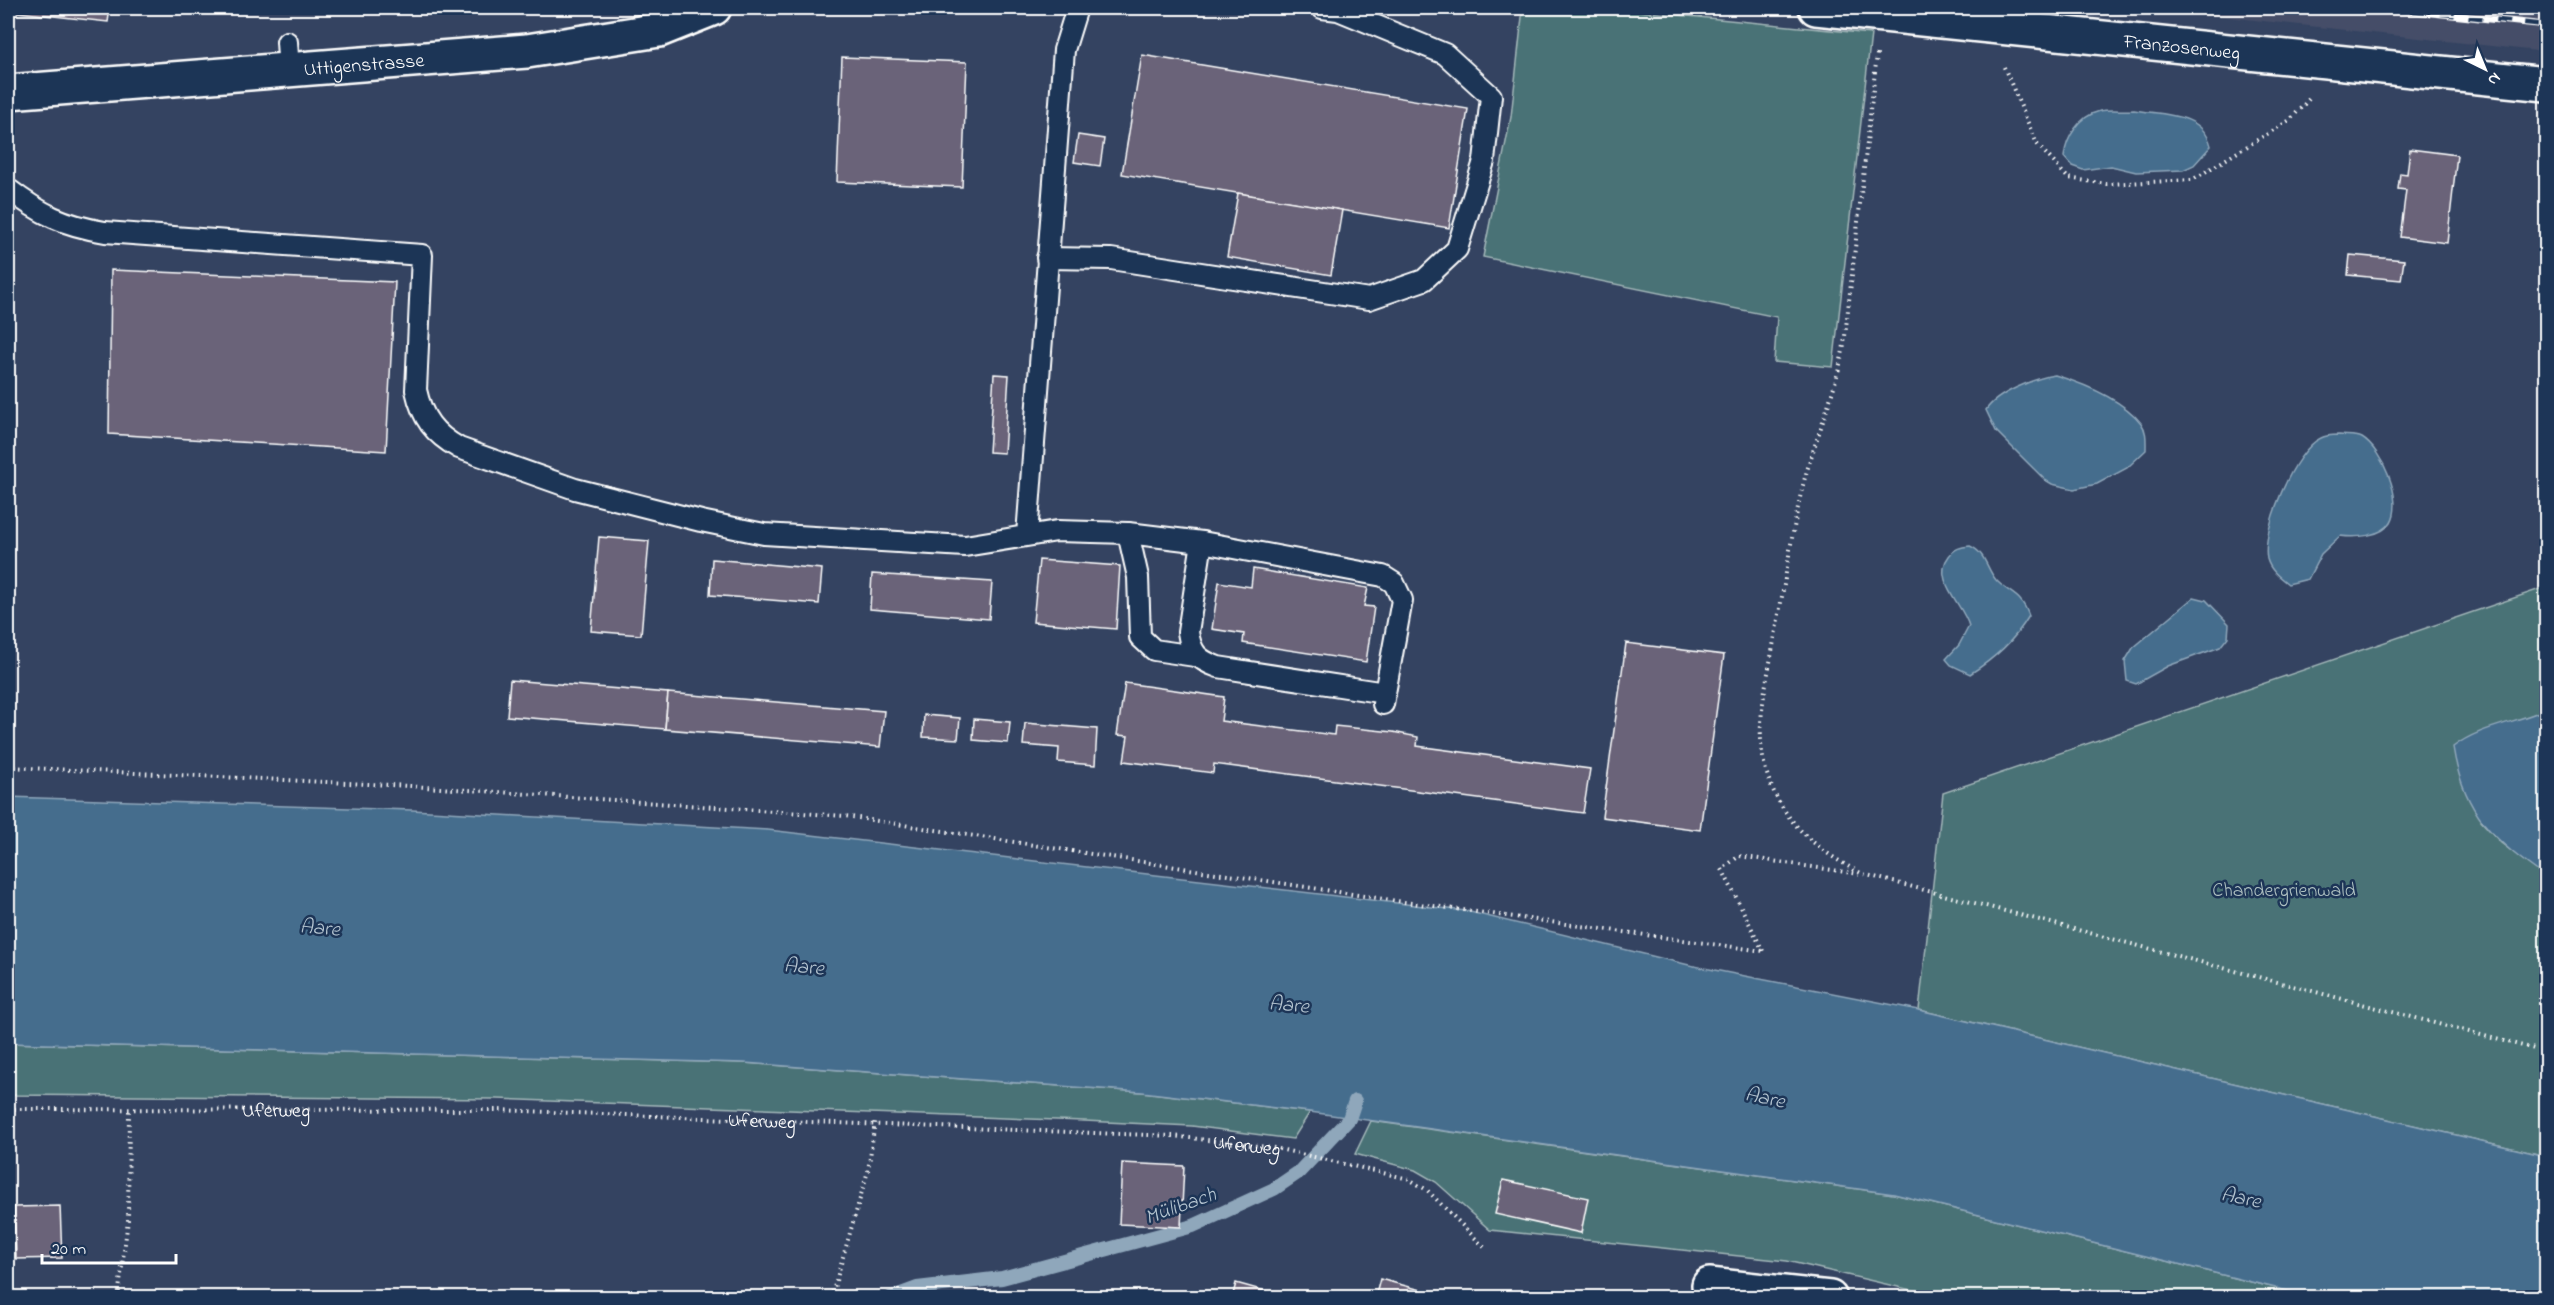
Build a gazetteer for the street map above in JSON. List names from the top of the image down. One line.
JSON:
{"streets":{"street":["Franzosenweg","Uttigenstrasse"],"path":["Uferweg"]},"water":["Aare","Mülibach"],"parks":["Chandergrienwald"],"scale_bar":"20 m","north":"bottom right"}
